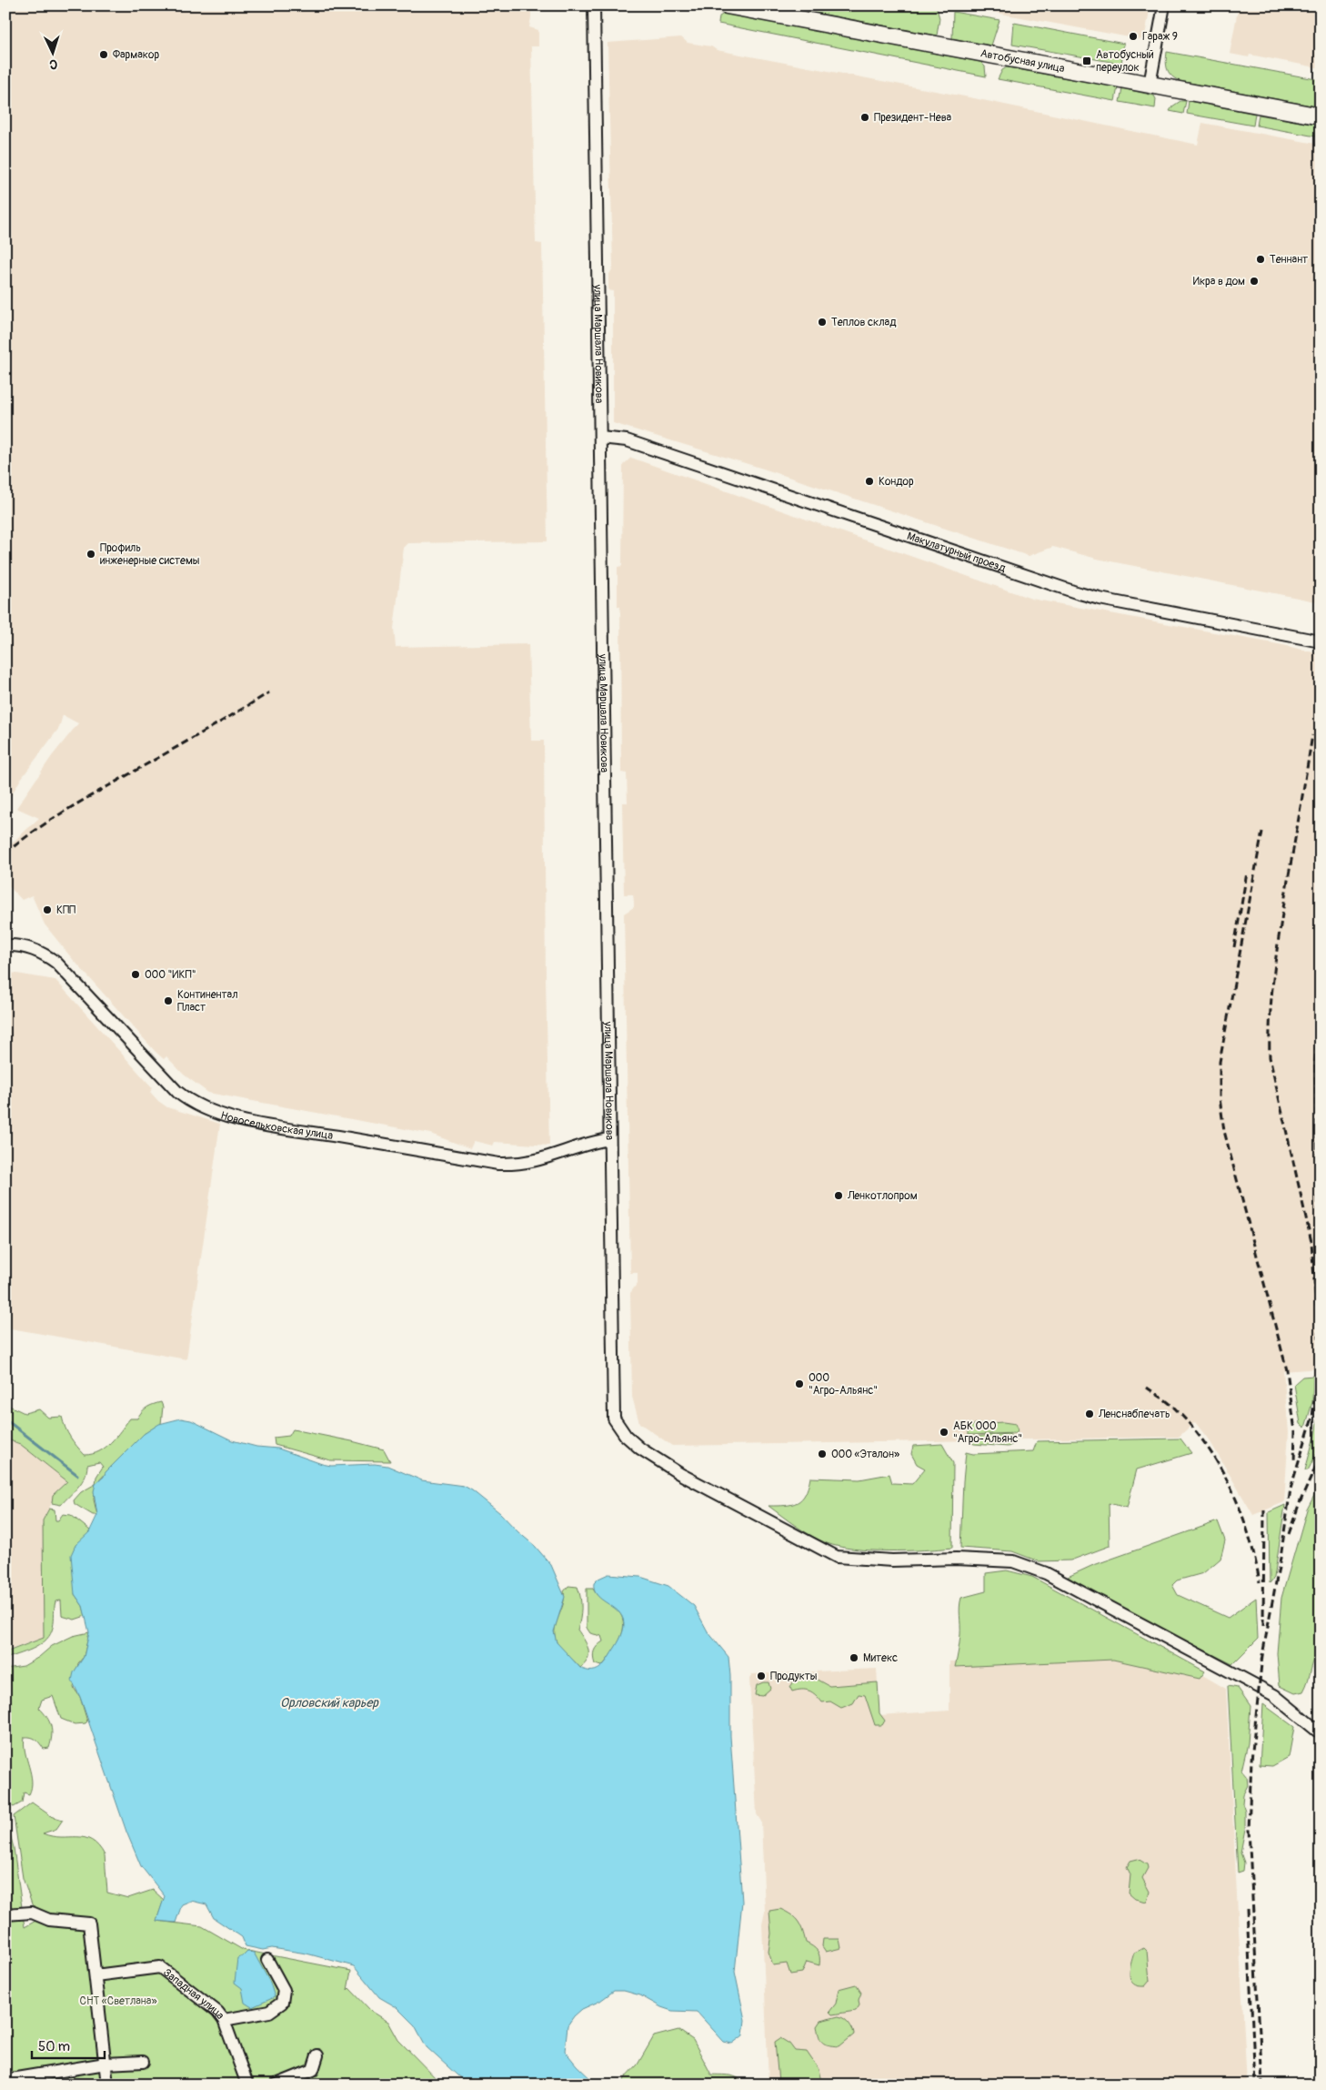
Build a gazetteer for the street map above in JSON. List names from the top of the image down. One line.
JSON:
{"streets":{"street":["Автобусная улица","улица Маршала Новикова","Макулатурный проезд","Новосельковская улица","Западная улица"]},"crossings":[["улица Маршала Новикова","Макулатурный проезд"],["улица Маршала Новикова","Новосельковская улица"]],"water":["Орловский карьер"],"parks":["СНТ «Светлана»"],"places":{"other":["Гараж 9","Фармакор","Президент-Нева","Теннант","Икра в дом","Теплов склад","Кондор","Профиль инженерные системы","КПП","ООО \"ИКП\"","Континентал Пласт","Ленкотлопром","ООО \"Агро-Альянс\"","Ленснабпечать","АБК ООО \"Агро-Альянс\"","ООО «Эталон»","Митекс","Продукты"],"transit":["Автобусный переулок"]},"scale_bar":"50 m","north":"bottom"}
